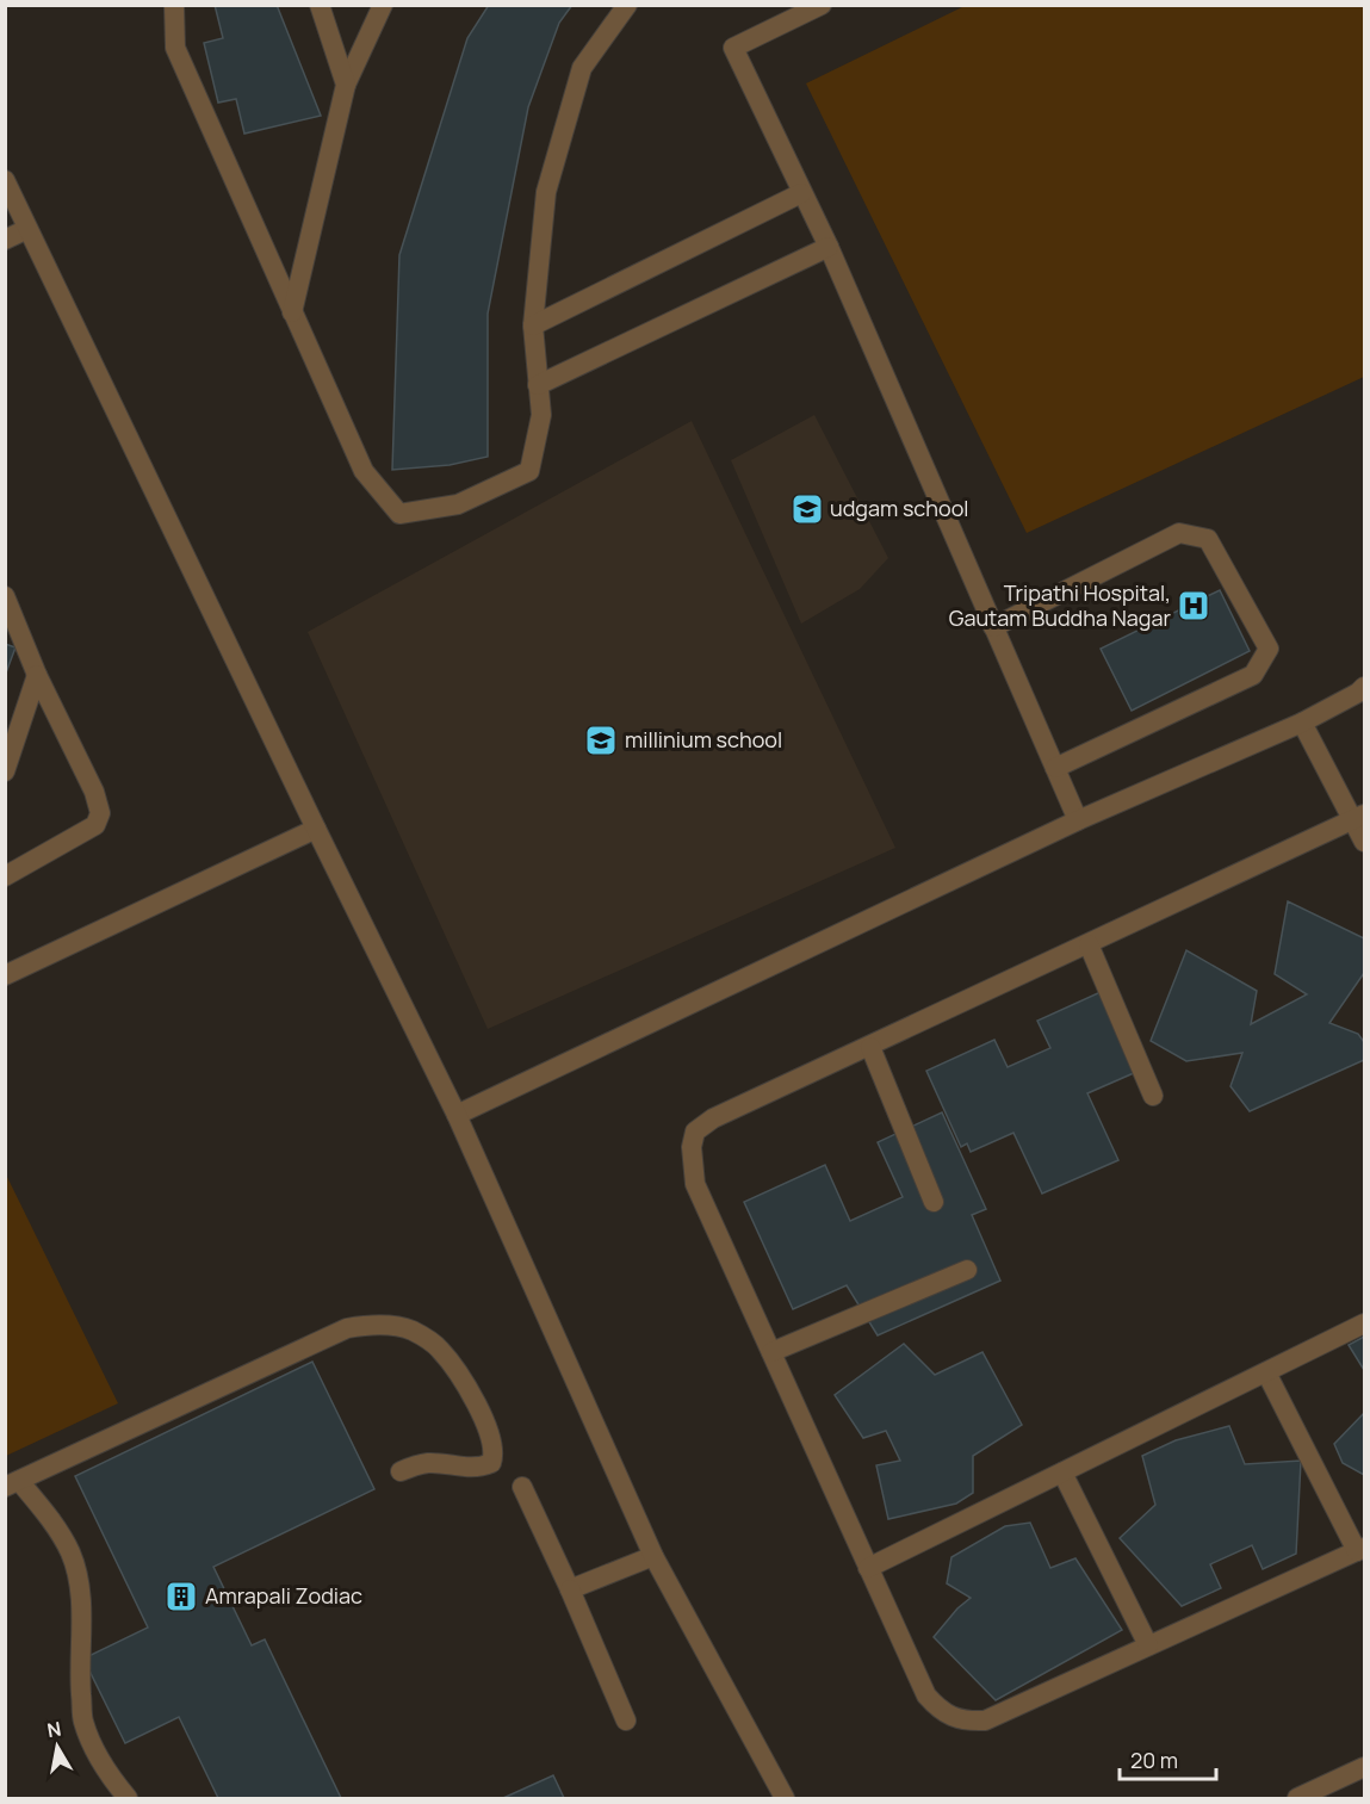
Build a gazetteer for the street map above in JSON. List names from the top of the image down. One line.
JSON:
{"places":{"school or university":["udgam school","millinium school"],"hospital":["Tripathi Hospital, Gautam Buddha Nagar"],"building":["Amrapali Zodiac"]},"scale_bar":"20 m","north":"top"}
